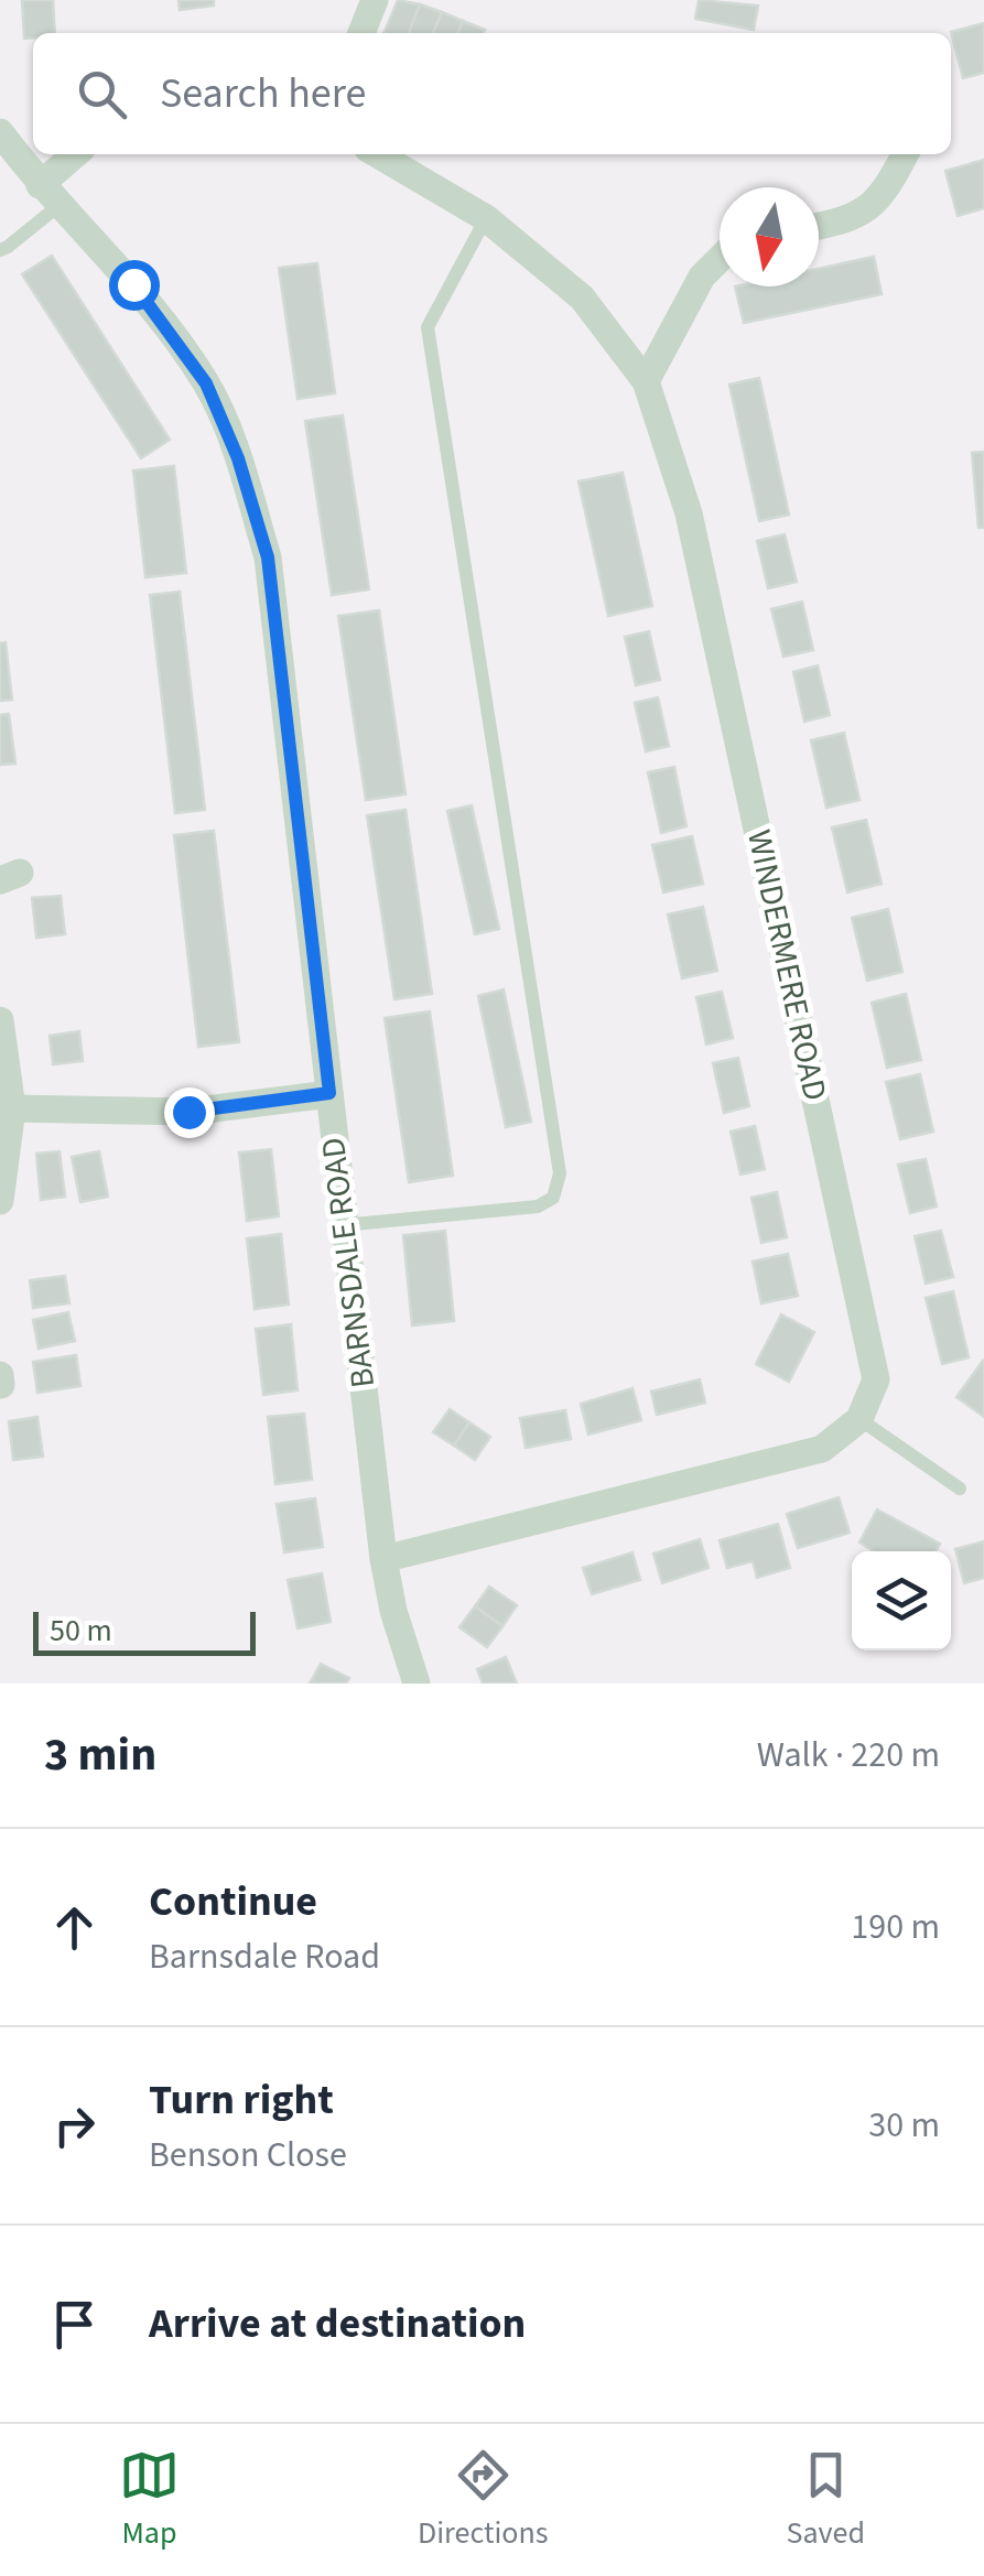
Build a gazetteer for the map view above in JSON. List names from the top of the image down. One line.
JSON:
{"streets":{"street":["WINDERMERE ROAD","BARNSDALE ROAD"]},"scale_bar":"50 m","north":"bottom","page":{"search":"Search here","scale":"50 m","heading":["3 min","Walk · 220 m"],"list":[["Continue","Barnsdale Road","190 m"],["Turn right","Benson Close","30 m"],"Arrive at destination"],"nav":["Map","Directions","Saved"]}}
